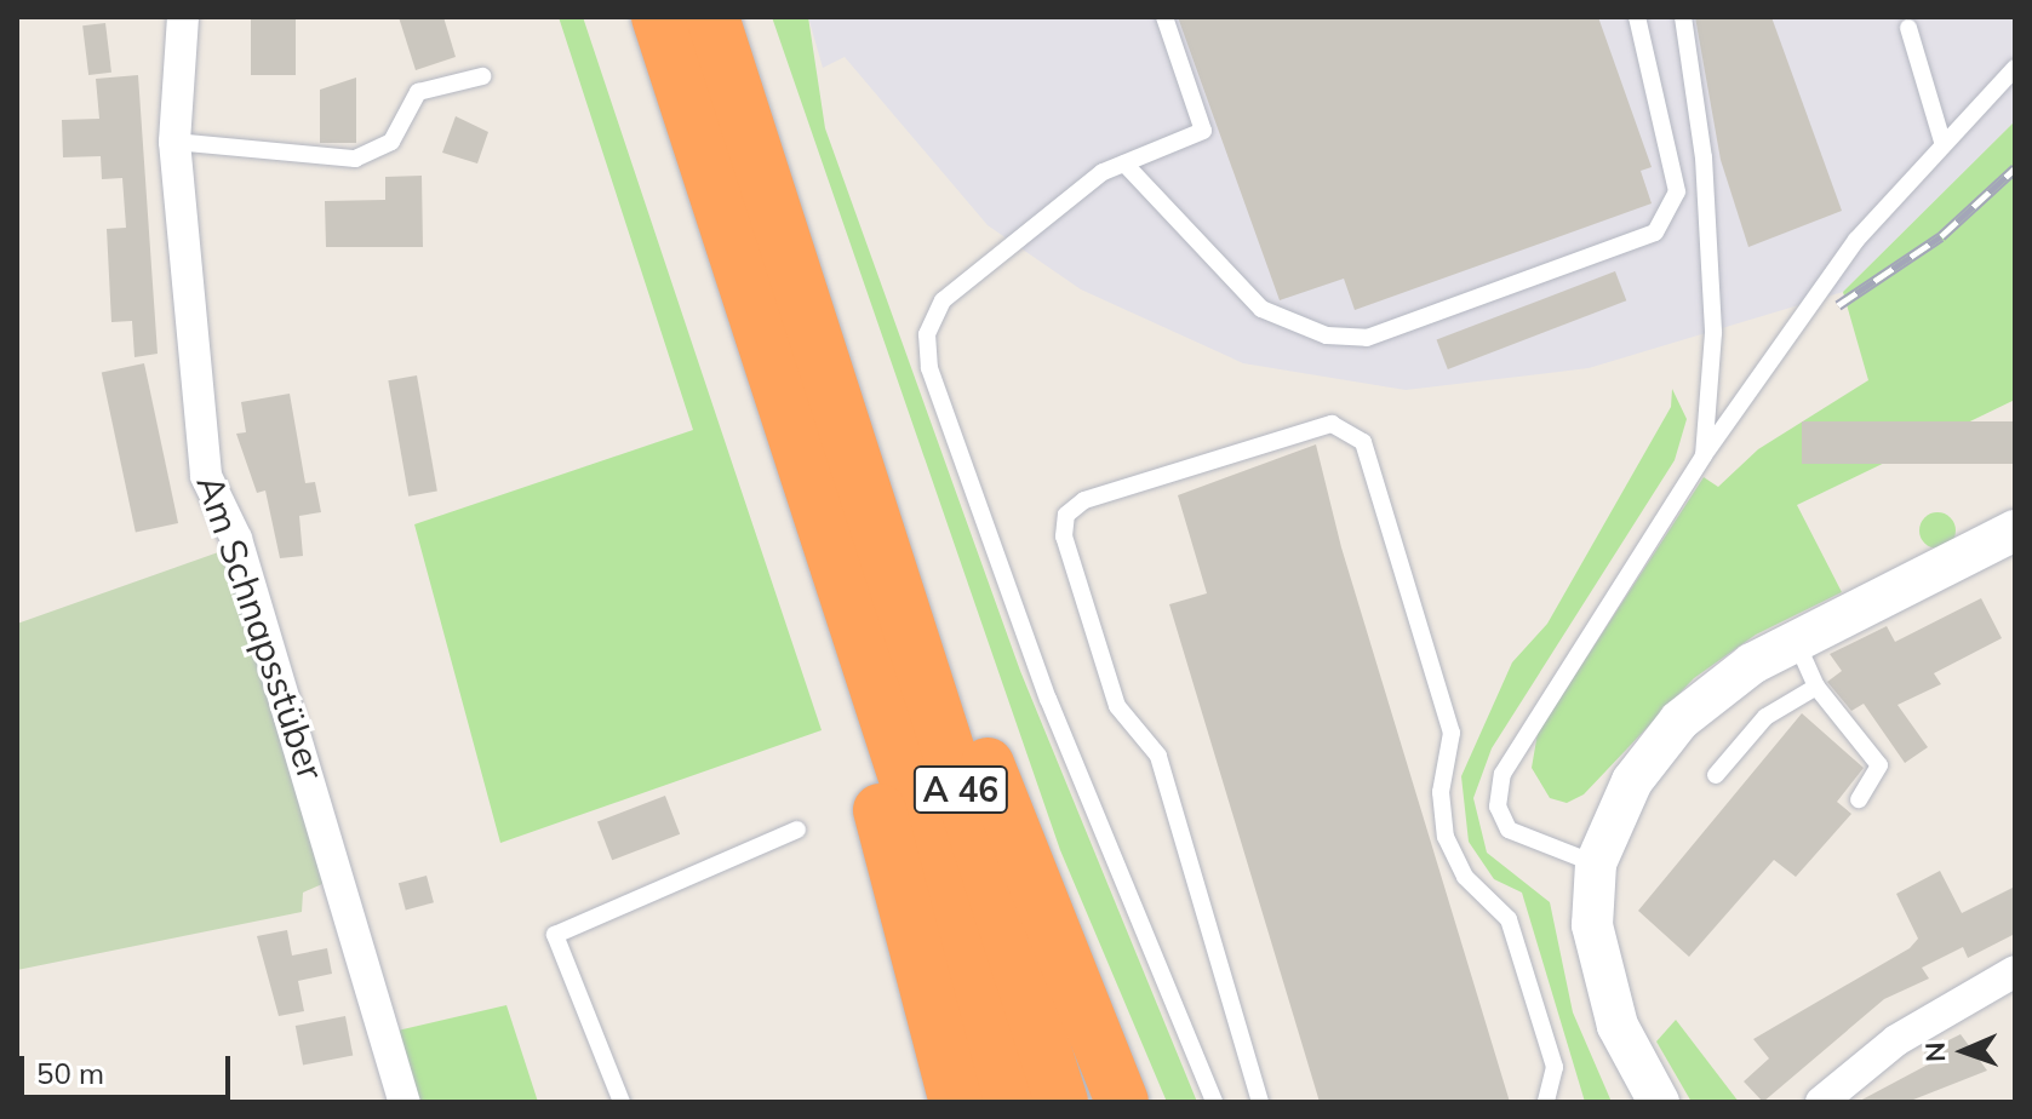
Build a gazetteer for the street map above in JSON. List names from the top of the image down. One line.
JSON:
{"streets":{"highway":["A 46"],"street":["Am Schnapsstüber"]},"scale_bar":"50 m","north":"left"}
